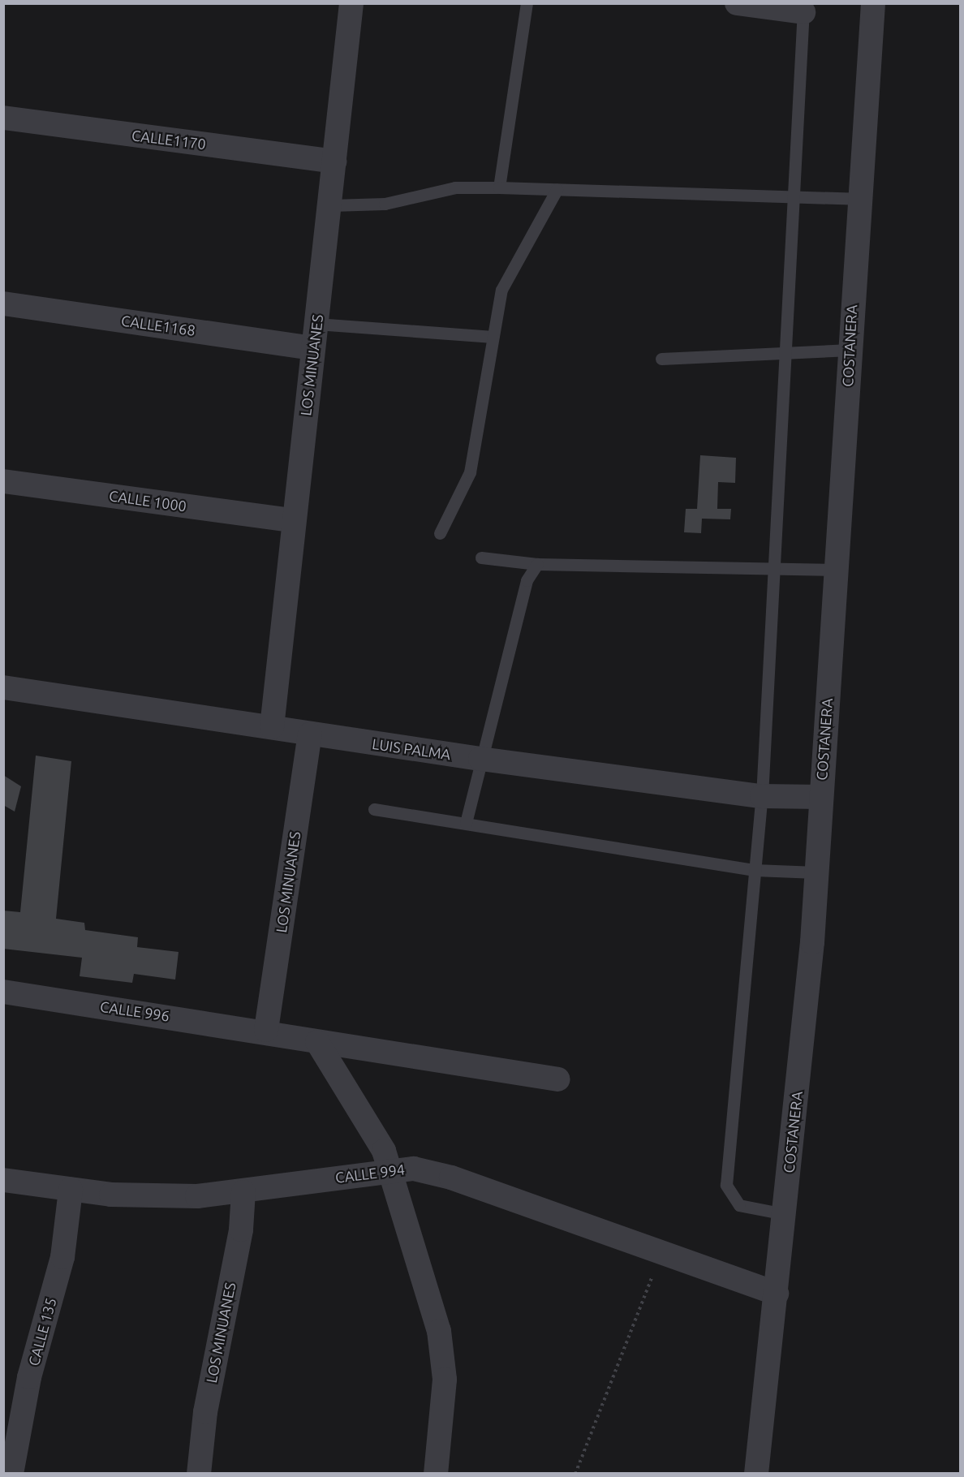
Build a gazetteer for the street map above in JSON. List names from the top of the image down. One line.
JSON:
{"streets":{"street":["CALLE1170","CALLE1168","COSTANERA","LOS MINUANES","CALLE 1000","LUIS PALMA","CALLE 996","CALLE 994","CALLE 135"]},"crossings":[["CALLE1170","LOS MINUANES"],["CALLE1168","LOS MINUANES"],["COSTANERA","LUIS PALMA"],["COSTANERA","CALLE 994"],["LOS MINUANES","CALLE 1000"],["LOS MINUANES","LUIS PALMA"],["LOS MINUANES","CALLE 996"],["LOS MINUANES","CALLE 994"],["CALLE 994","CALLE 135"]]}
